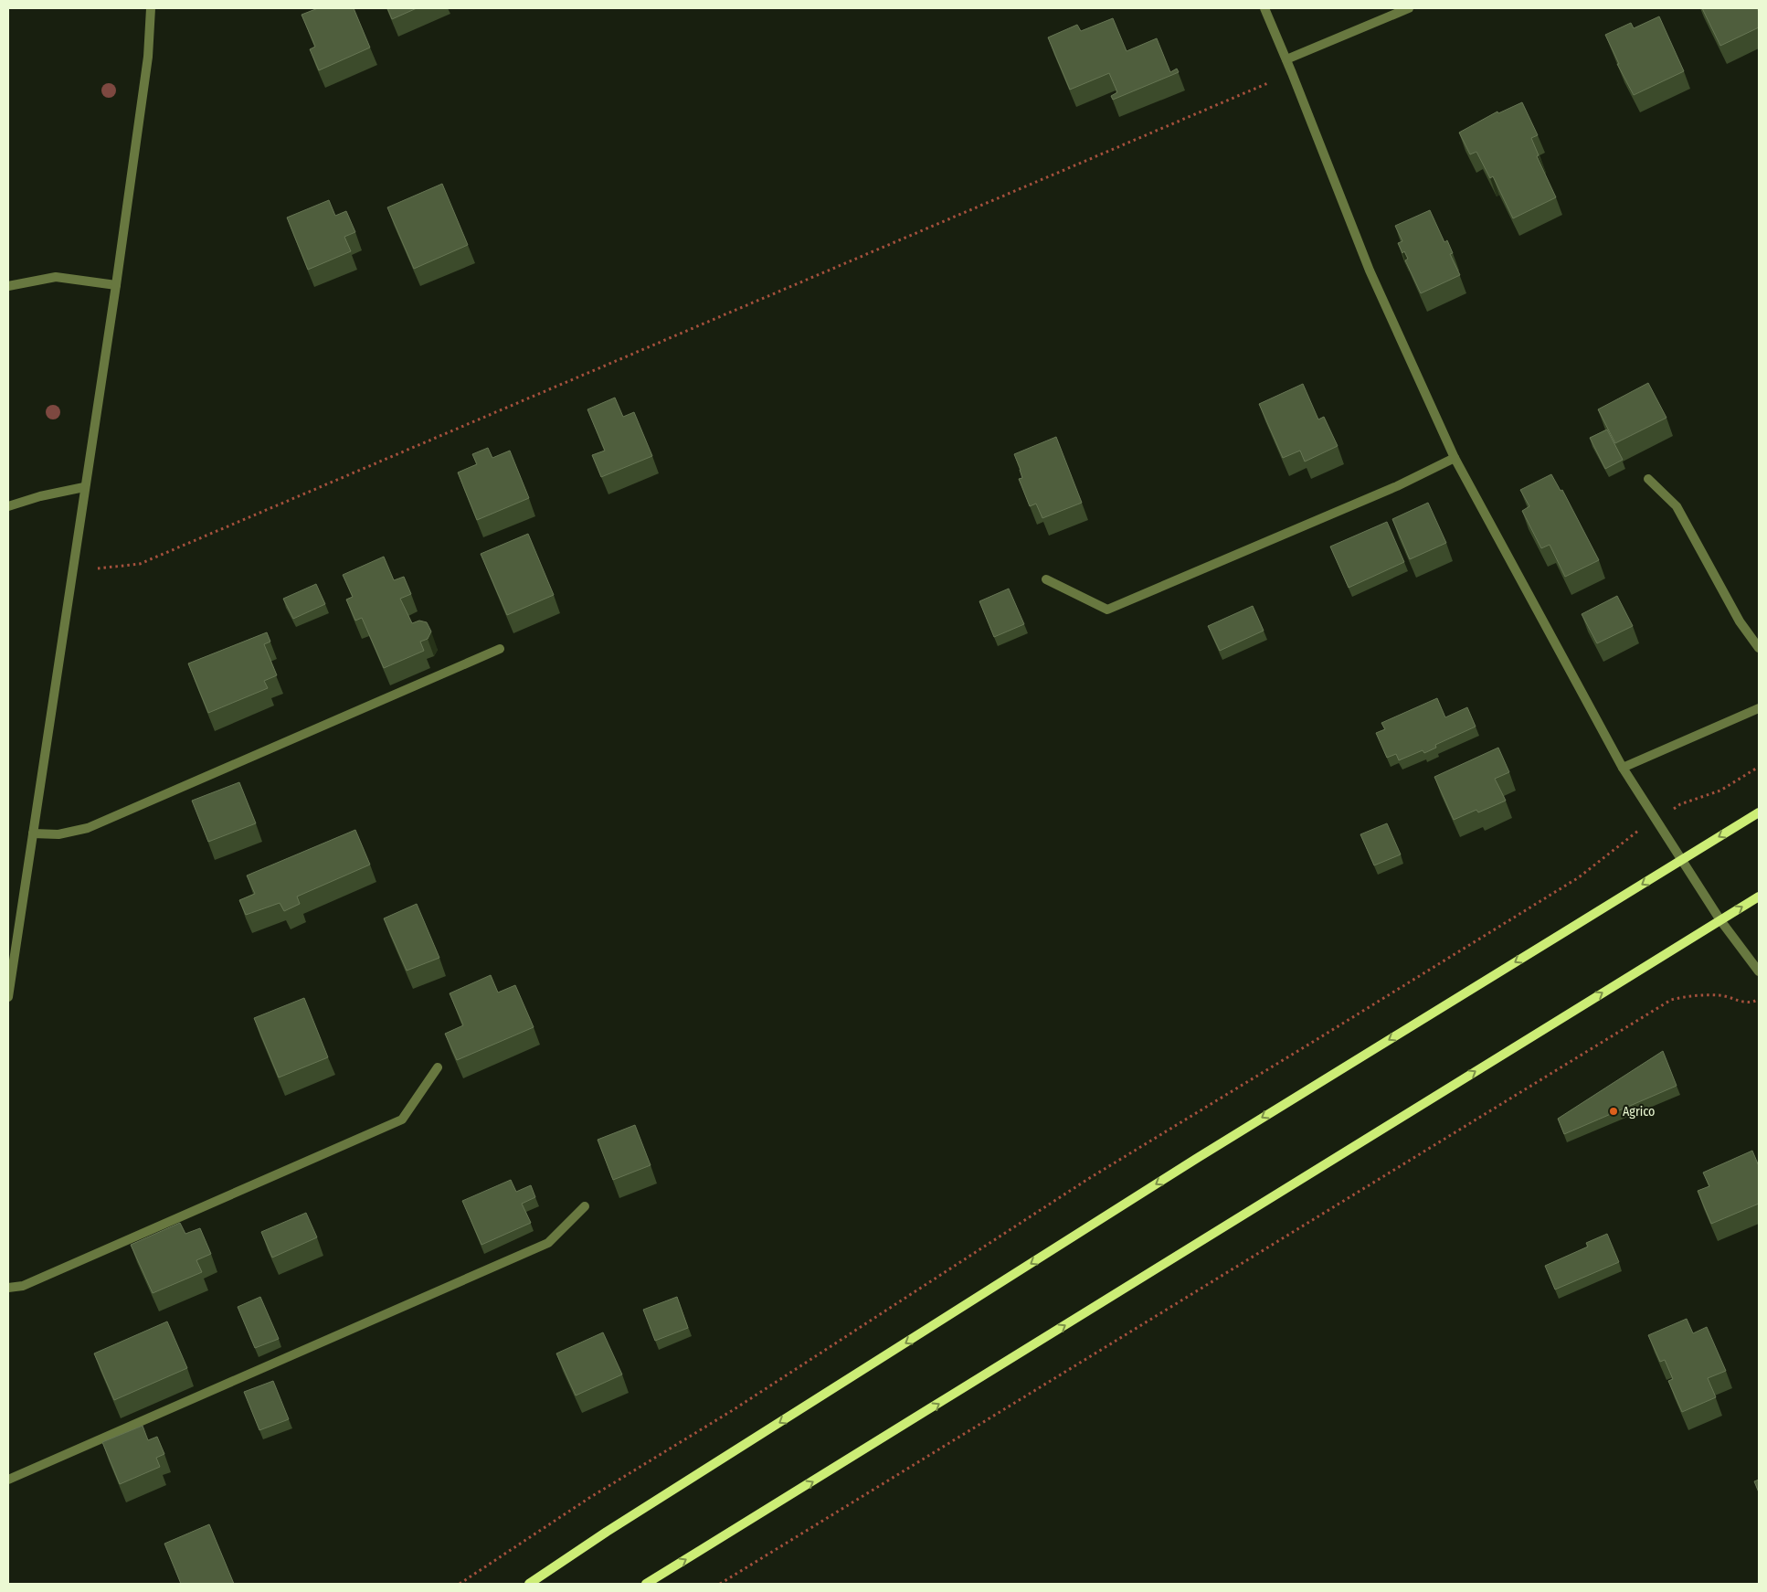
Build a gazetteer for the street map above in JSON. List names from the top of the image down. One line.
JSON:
{"places":["Agrico"]}
